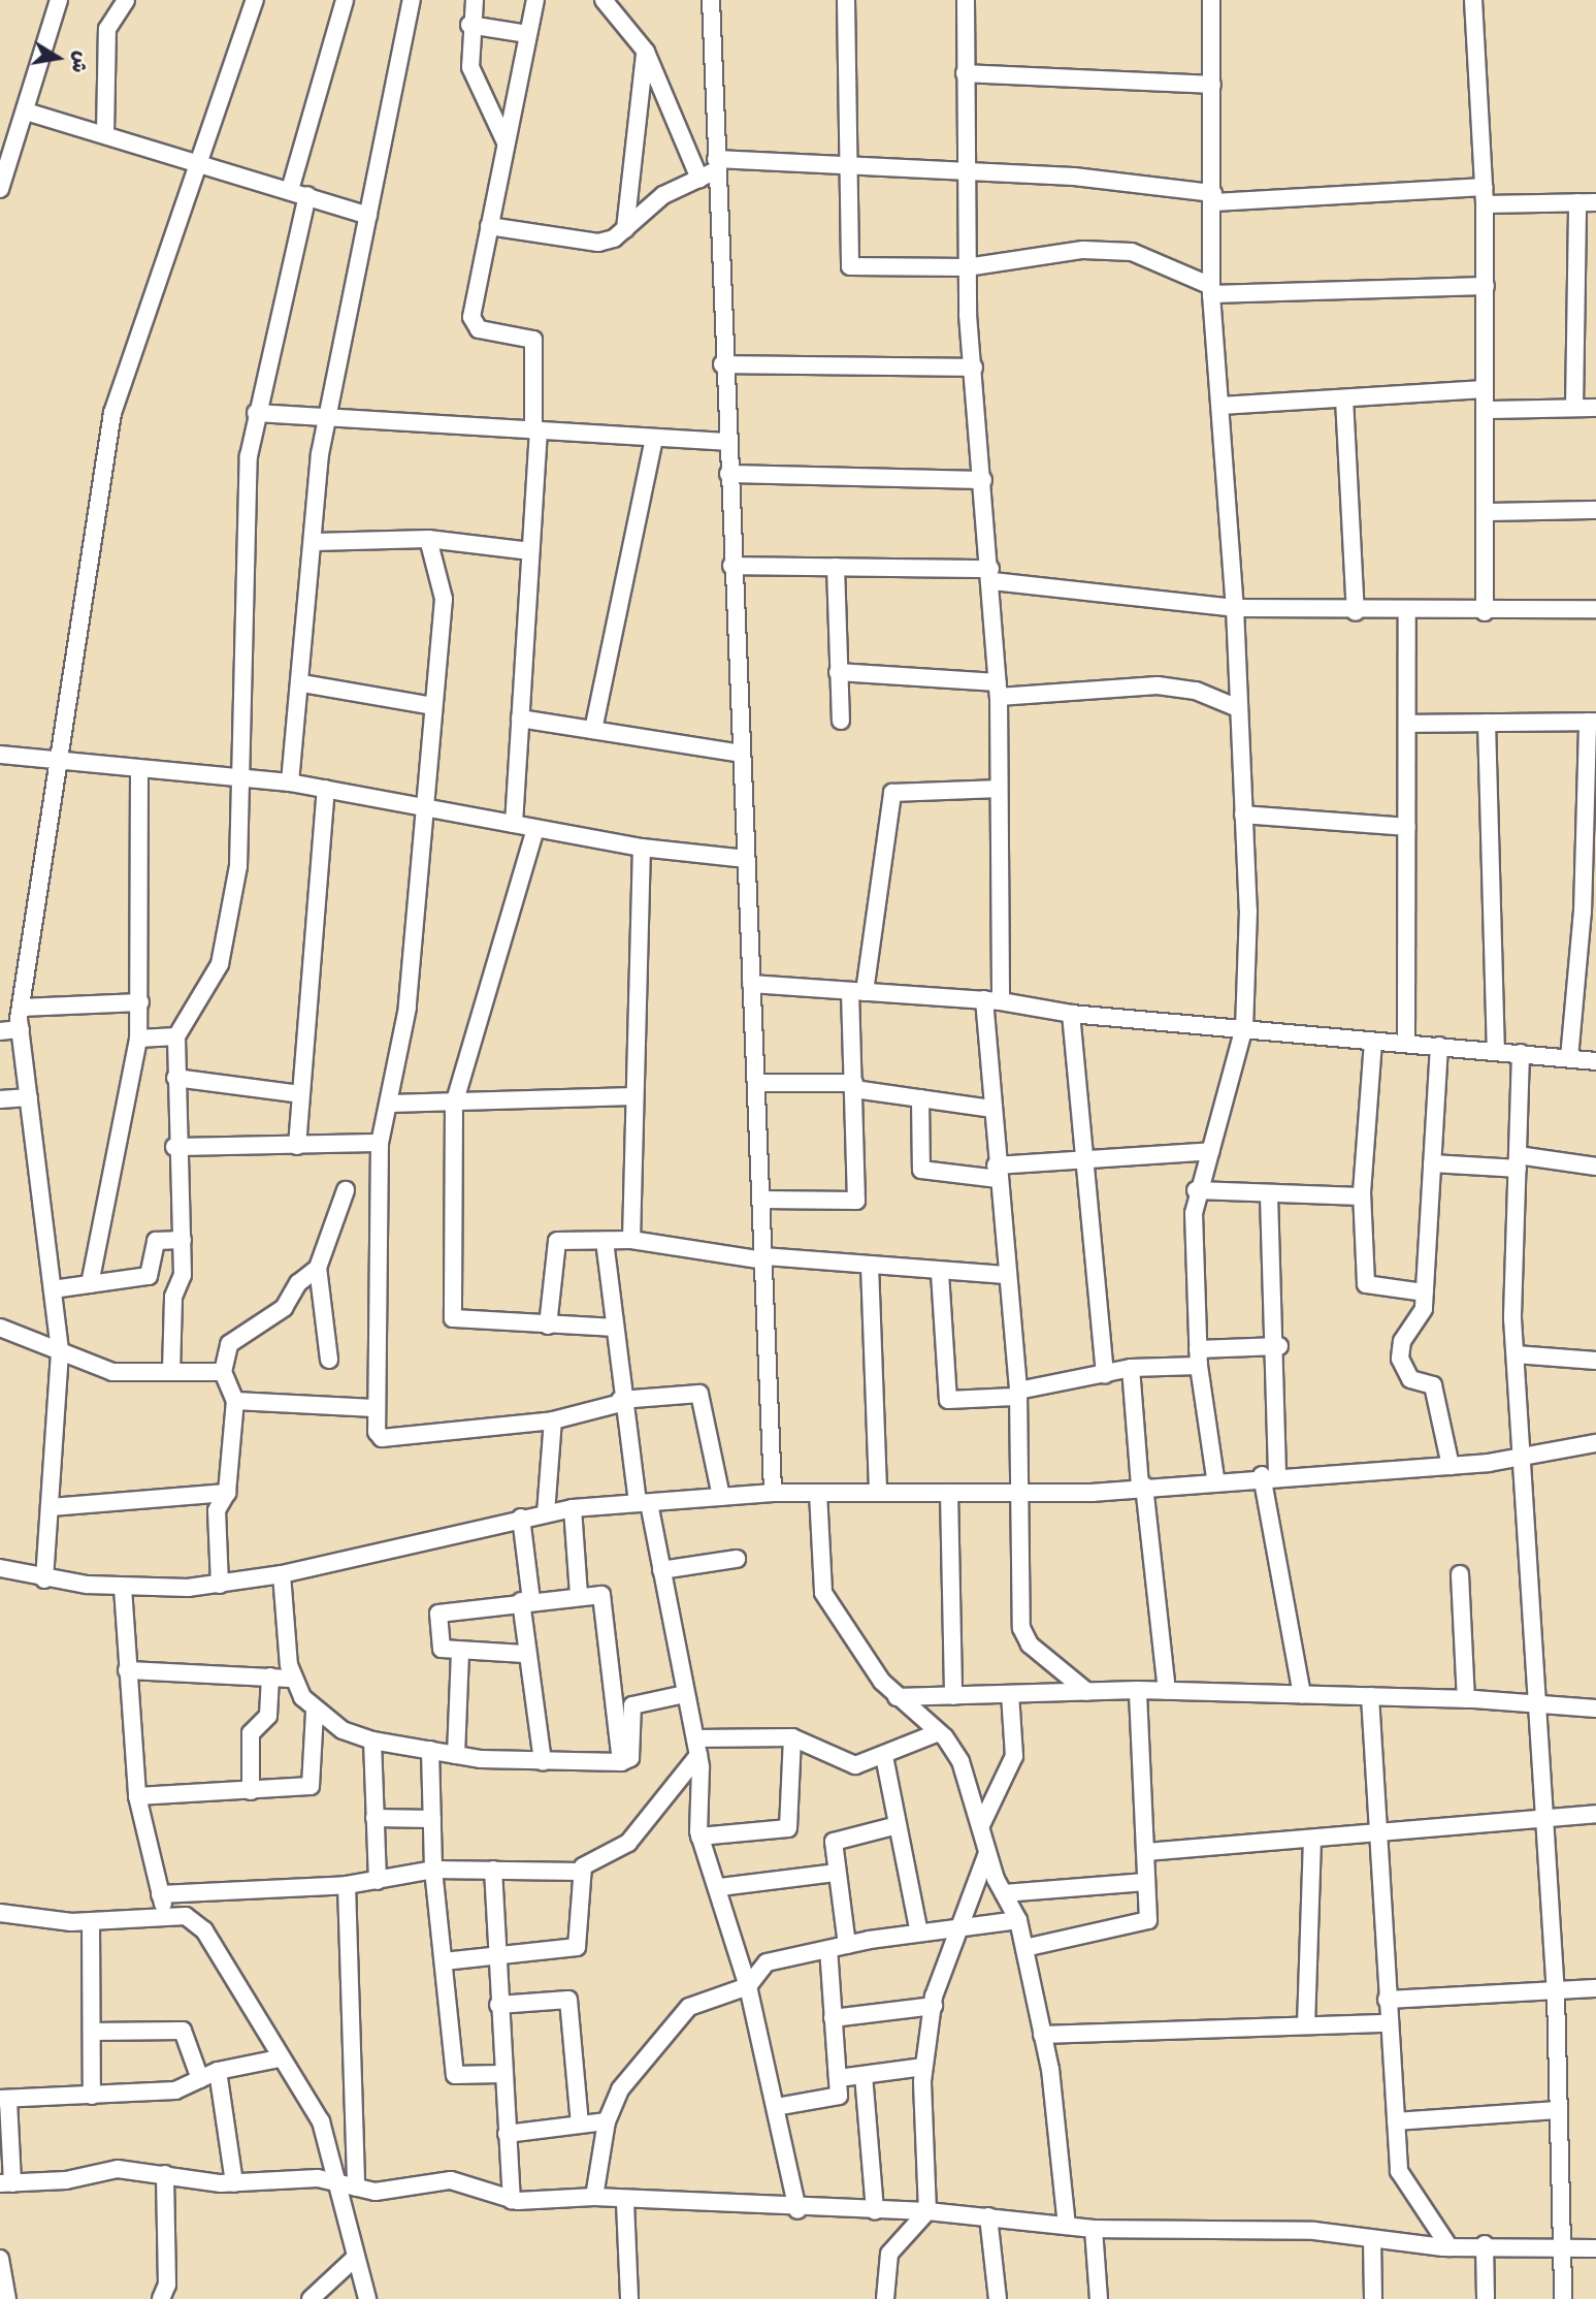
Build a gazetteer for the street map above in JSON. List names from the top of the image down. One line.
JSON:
{"north":"right"}
